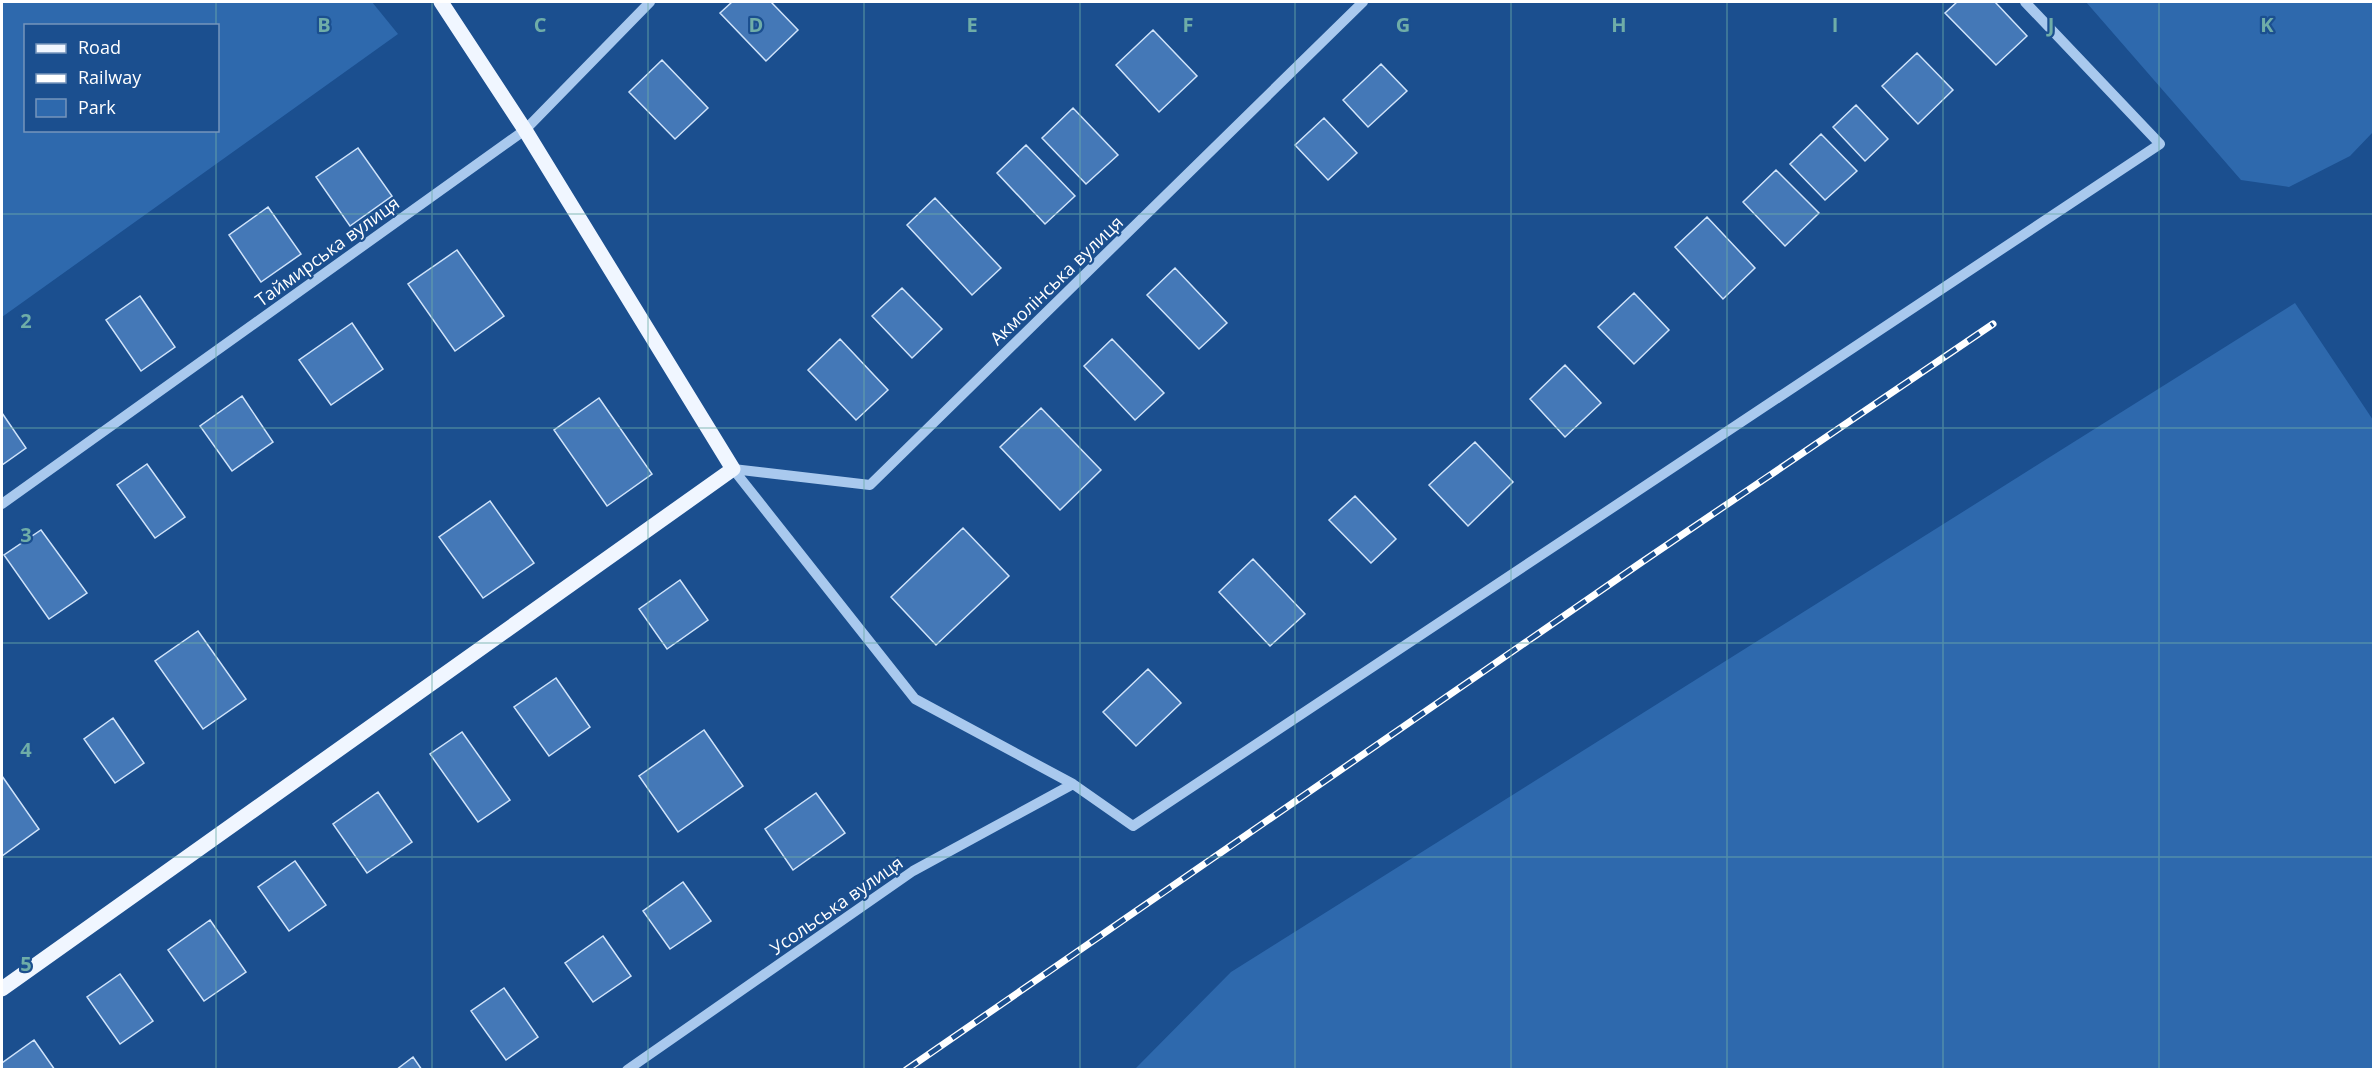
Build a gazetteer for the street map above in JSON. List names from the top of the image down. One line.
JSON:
{"streets":{"street":["Таймирська вулиця","Акмолiнська вулиця","Усольська вулиця"]},"legend":["Road","Railway","Park"],"grid":{"columns":["B","C","D","E","F","G","H","I","J","K"],"rows":["2","3","4","5"]}}
